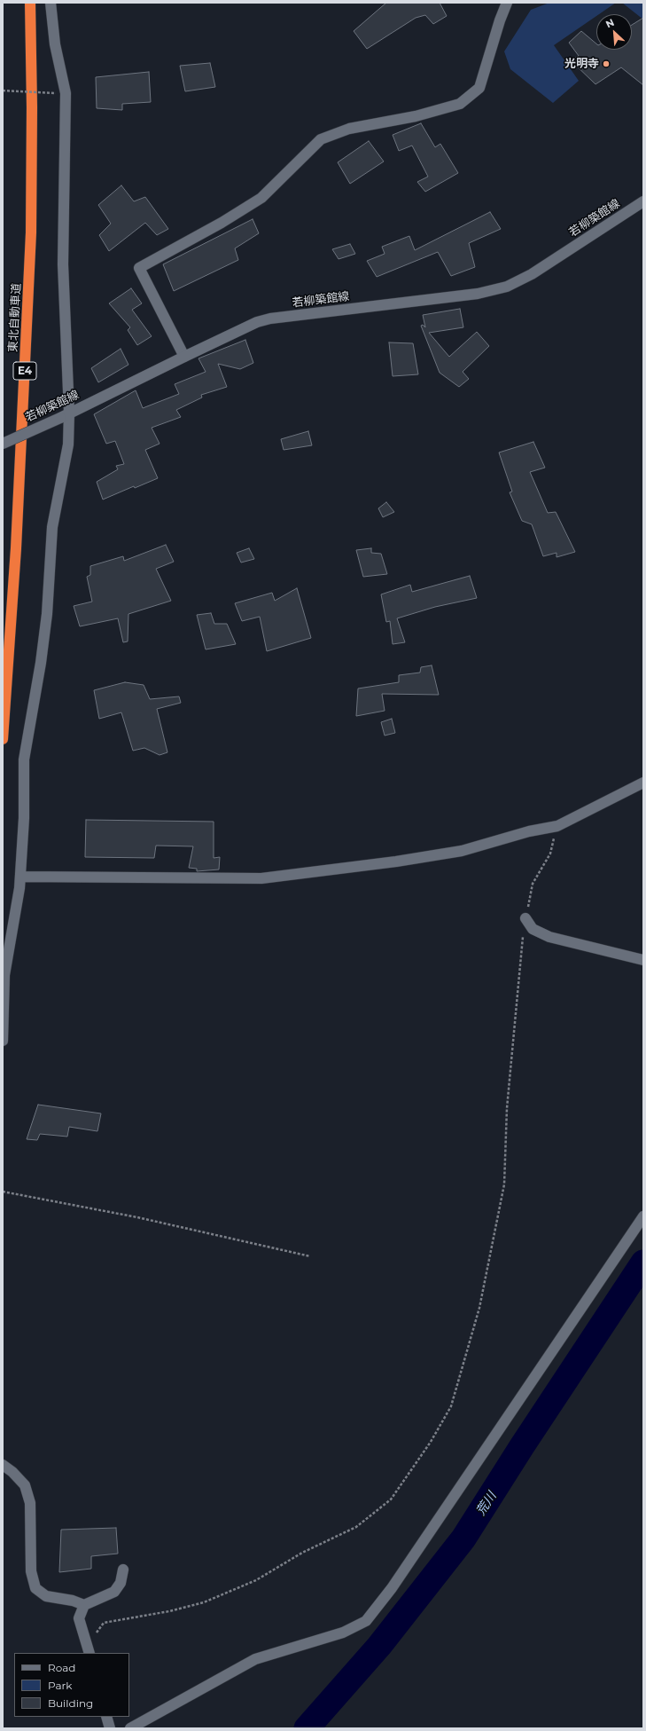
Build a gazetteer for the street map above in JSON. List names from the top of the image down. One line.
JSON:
{"streets":{"highway":["東北自動車道","E4"],"street":["若柳築館線"]},"water":["荒川"],"places":["光明寺"],"legend":["Road","Park","Building"],"north":"top left"}
